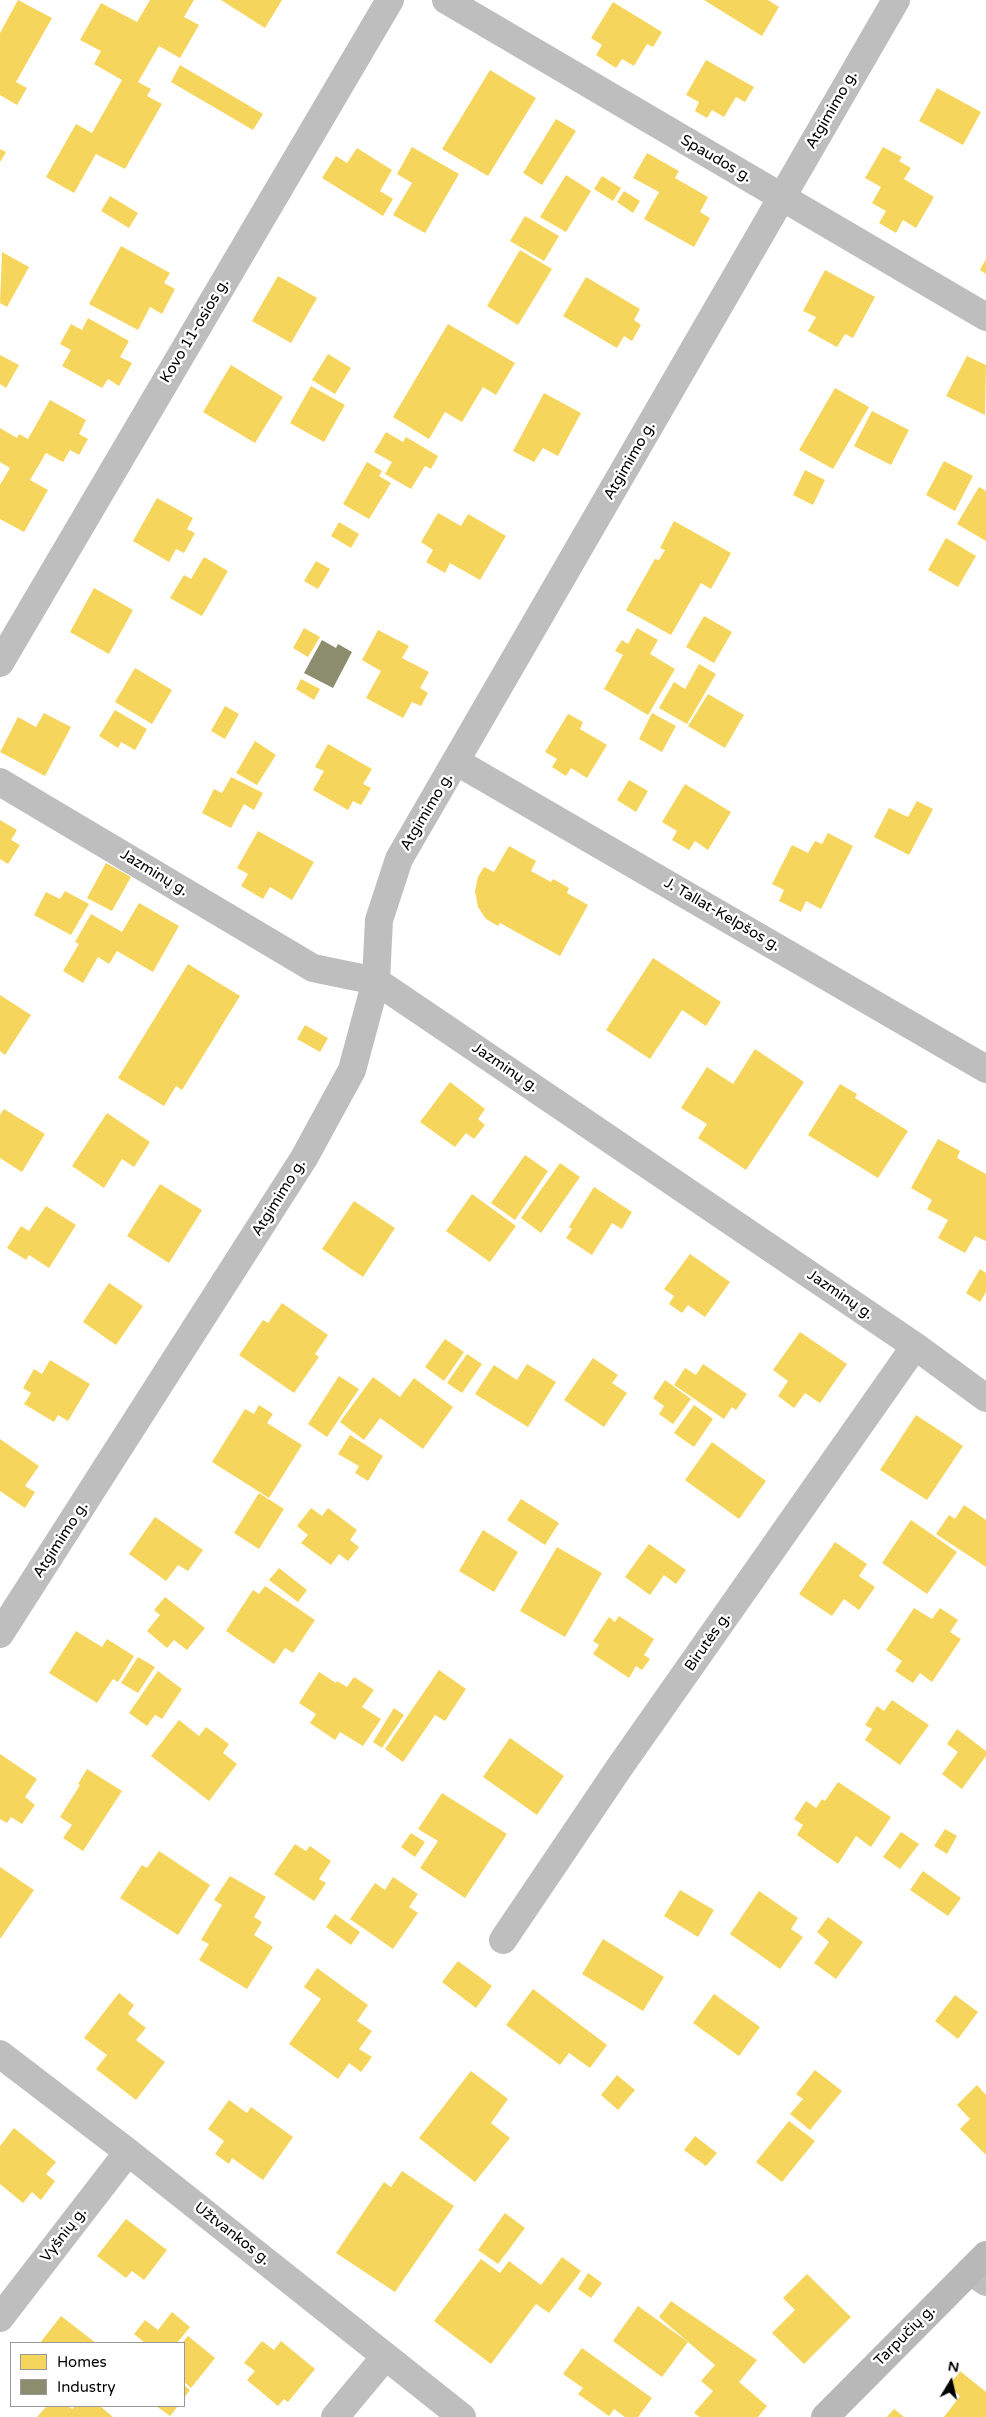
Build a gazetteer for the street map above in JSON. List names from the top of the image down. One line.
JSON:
{"streets":{"main road":["Tarpučių g."],"street":["Atgimimo g.","Spaudos g.","Kovo 11-osios g.","Jazminų g.","J. Tallat-Kelpšos g.","Birutės g.","Užtvankos g.","Vyšnių g."]},"crossings":[["Atgimimo g.","Spaudos g."],["Atgimimo g.","Jazminų g."],["Atgimimo g.","J. Tallat-Kelpšos g."],["Jazminų g.","Birutės g."],["Užtvankos g.","Vyšnių g."]],"legend":["Homes","Industry"],"north":"top"}
